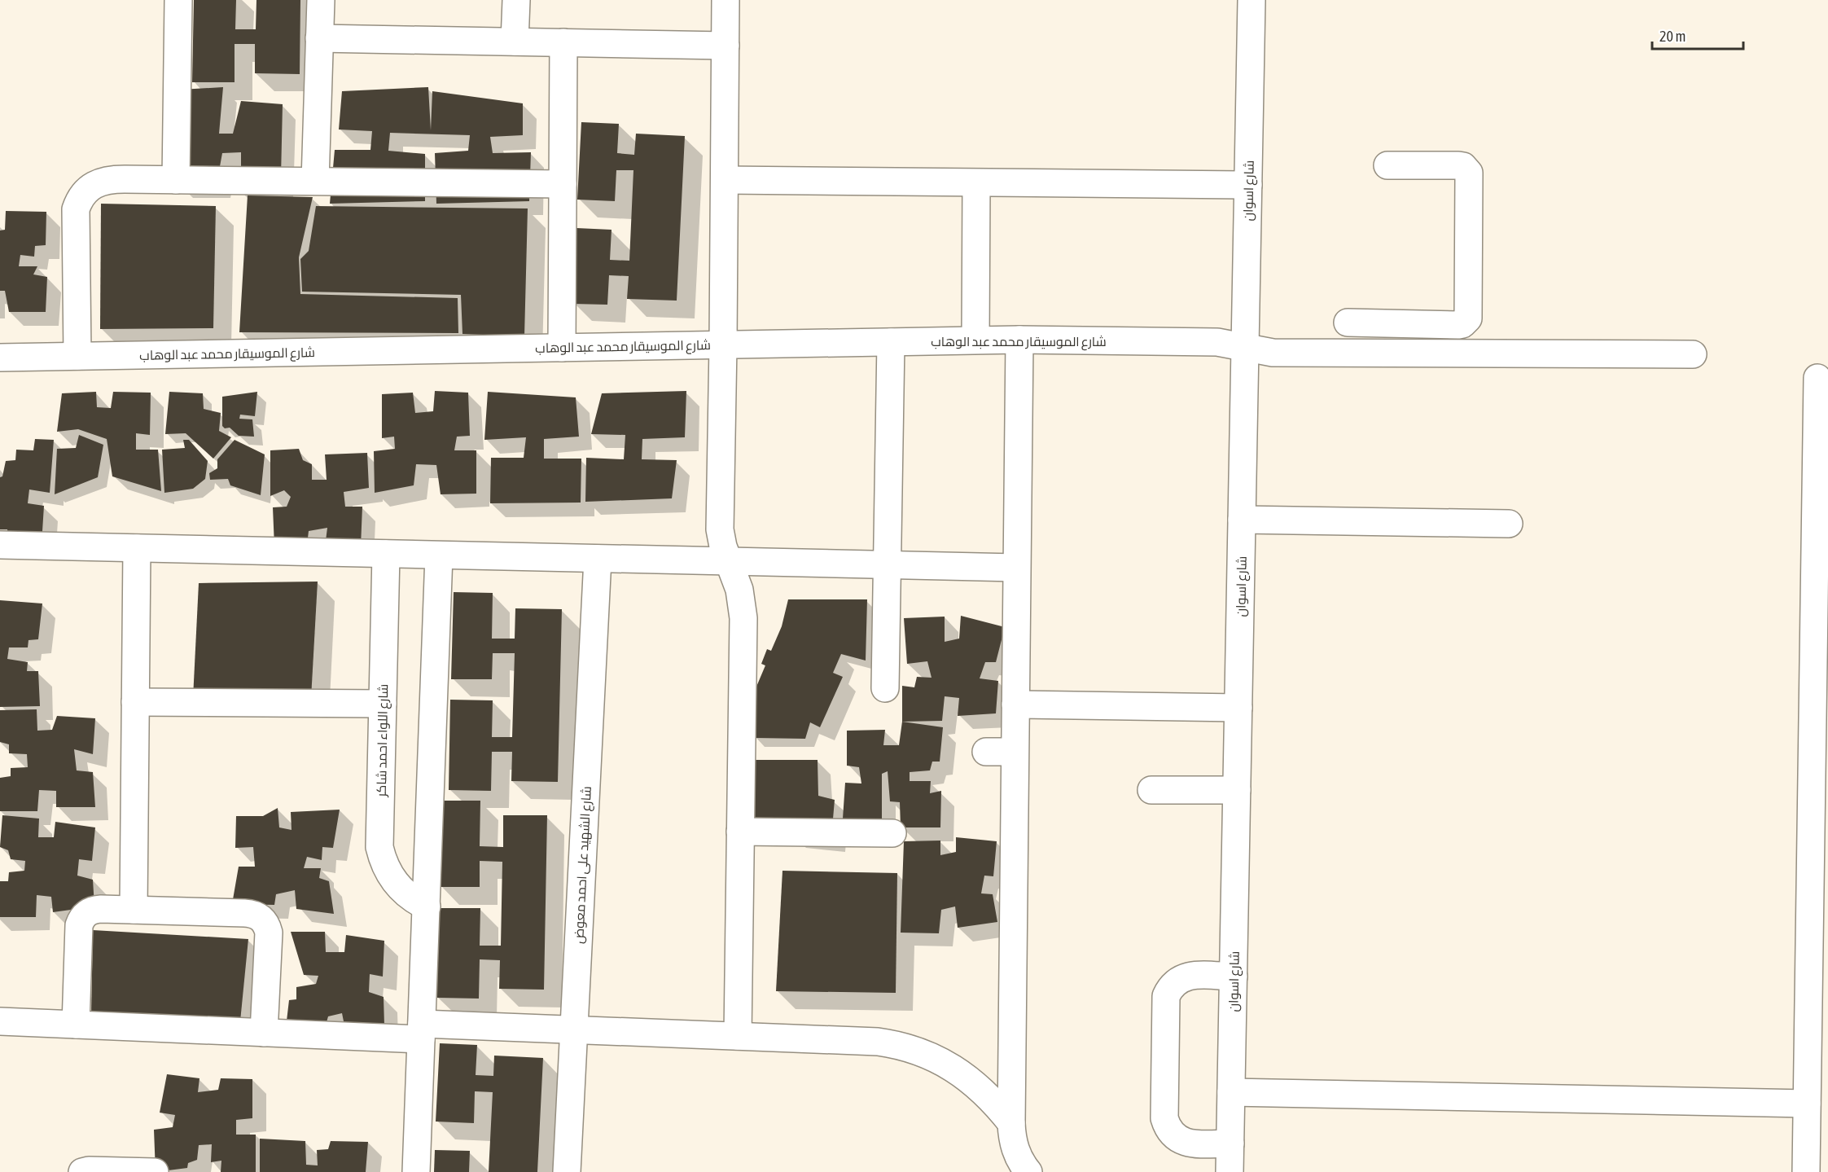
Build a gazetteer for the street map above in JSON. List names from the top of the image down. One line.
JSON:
{"streets":{"street":["شارع اسوان","شارع الموسيقار محمد عبد الوهاب","شارع اللواء احمد شاكر","شارع الشهيد على احمد معوض"]},"crossings":[["شارع اسوان","شارع الموسيقار محمد عبد الوهاب"]],"scale_bar":"20 m"}
